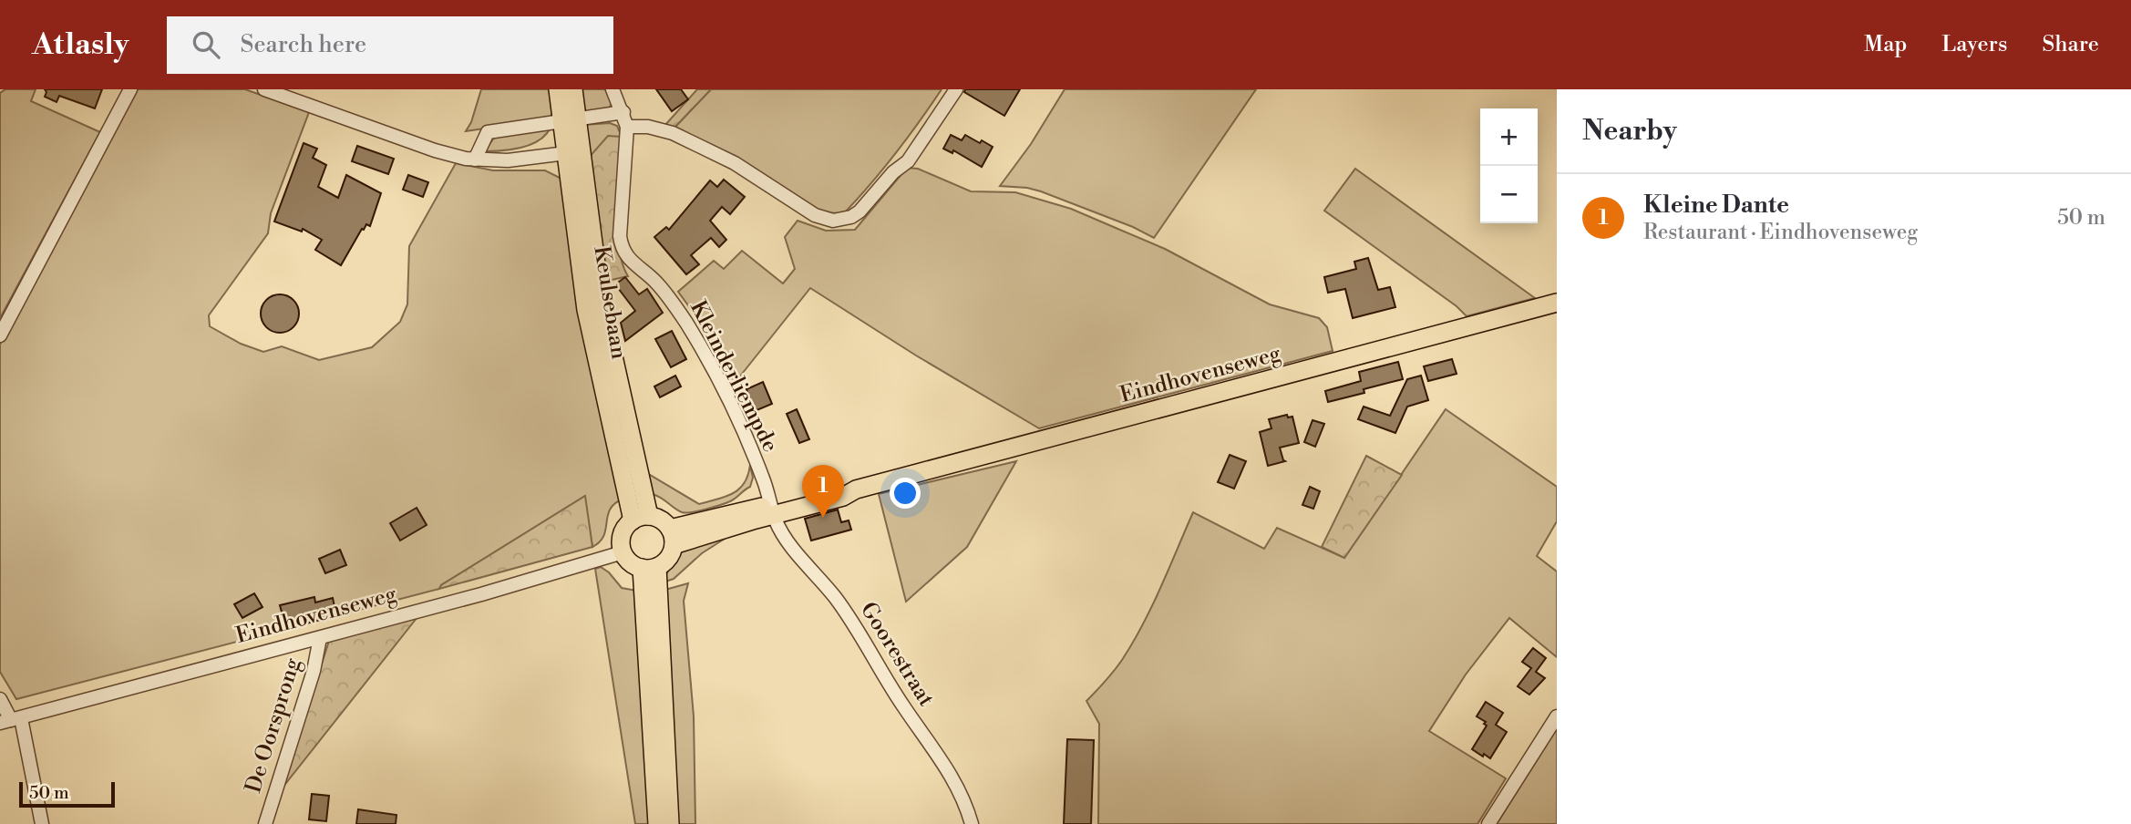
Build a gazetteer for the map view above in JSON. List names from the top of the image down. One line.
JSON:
{"streets":{"main road":["Keulsebaan","Eindhovenseweg"],"street":["Kleinderliempde","Goorestraat","De Oorsprong"]},"crossings":[["Keulsebaan","Eindhovenseweg"],["Eindhovenseweg","Kleinderliempde"],["Eindhovenseweg","Goorestraat"],["Eindhovenseweg","De Oorsprong"],["Kleinderliempde","Goorestraat"]],"scale_bar":"50 m","page":{"header":"Atlasly","search":"Search here","nav":["Map","Layers","Share"],"heading":"Nearby","map_buttons":["+","−"],"list":[{"mark":"1","name":"Kleine Dante","note":"Restaurant · Eindhovenseweg","value":"50 m"}],"pins":"1","scale":"50 m"}}
